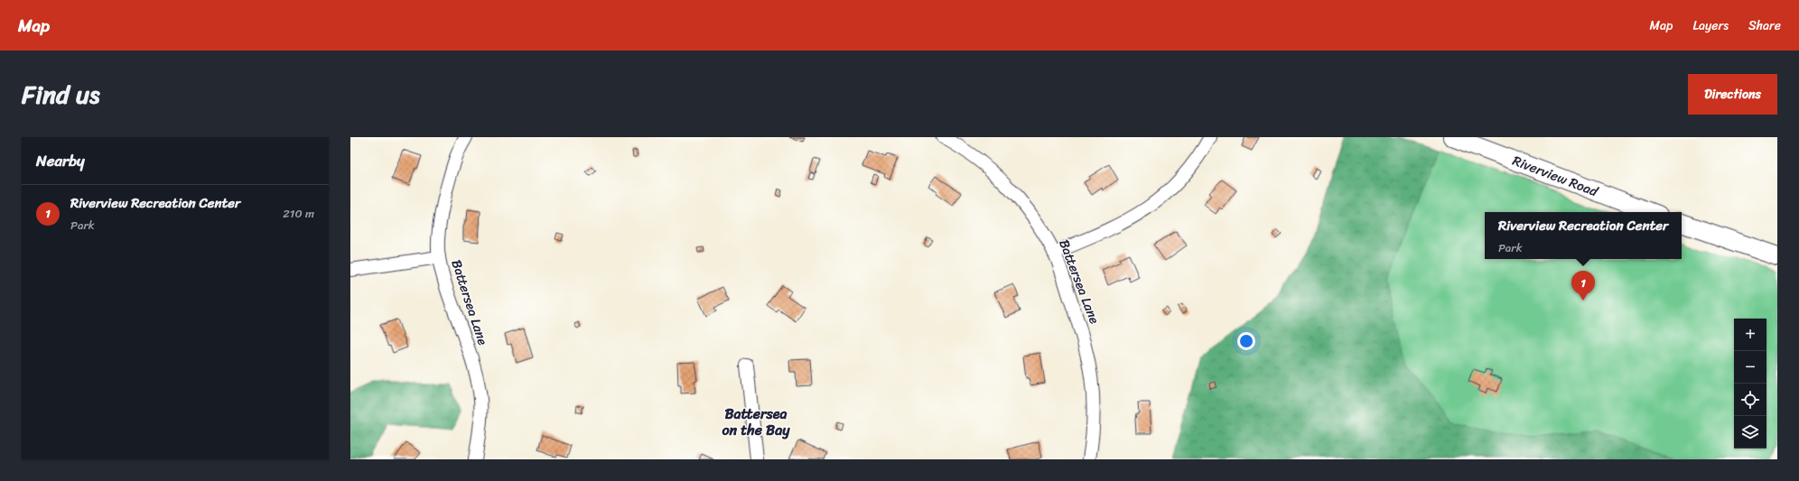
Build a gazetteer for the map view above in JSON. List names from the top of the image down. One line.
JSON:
{"streets":{"street":["Riverview Road","Battersea Lane"]},"districts":["Battersea on the Bay"],"page":{"header":"Map","nav":["Map","Layers","Share"],"title":"Find us","buttons":"Directions","heading":"Nearby","list":[{"mark":"1","name":"Riverview Recreation Center","note":"Park","value":"210 m"}],"popup":["Riverview Recreation Center","Park"],"pins":"1","map_buttons":["+","−"]}}
